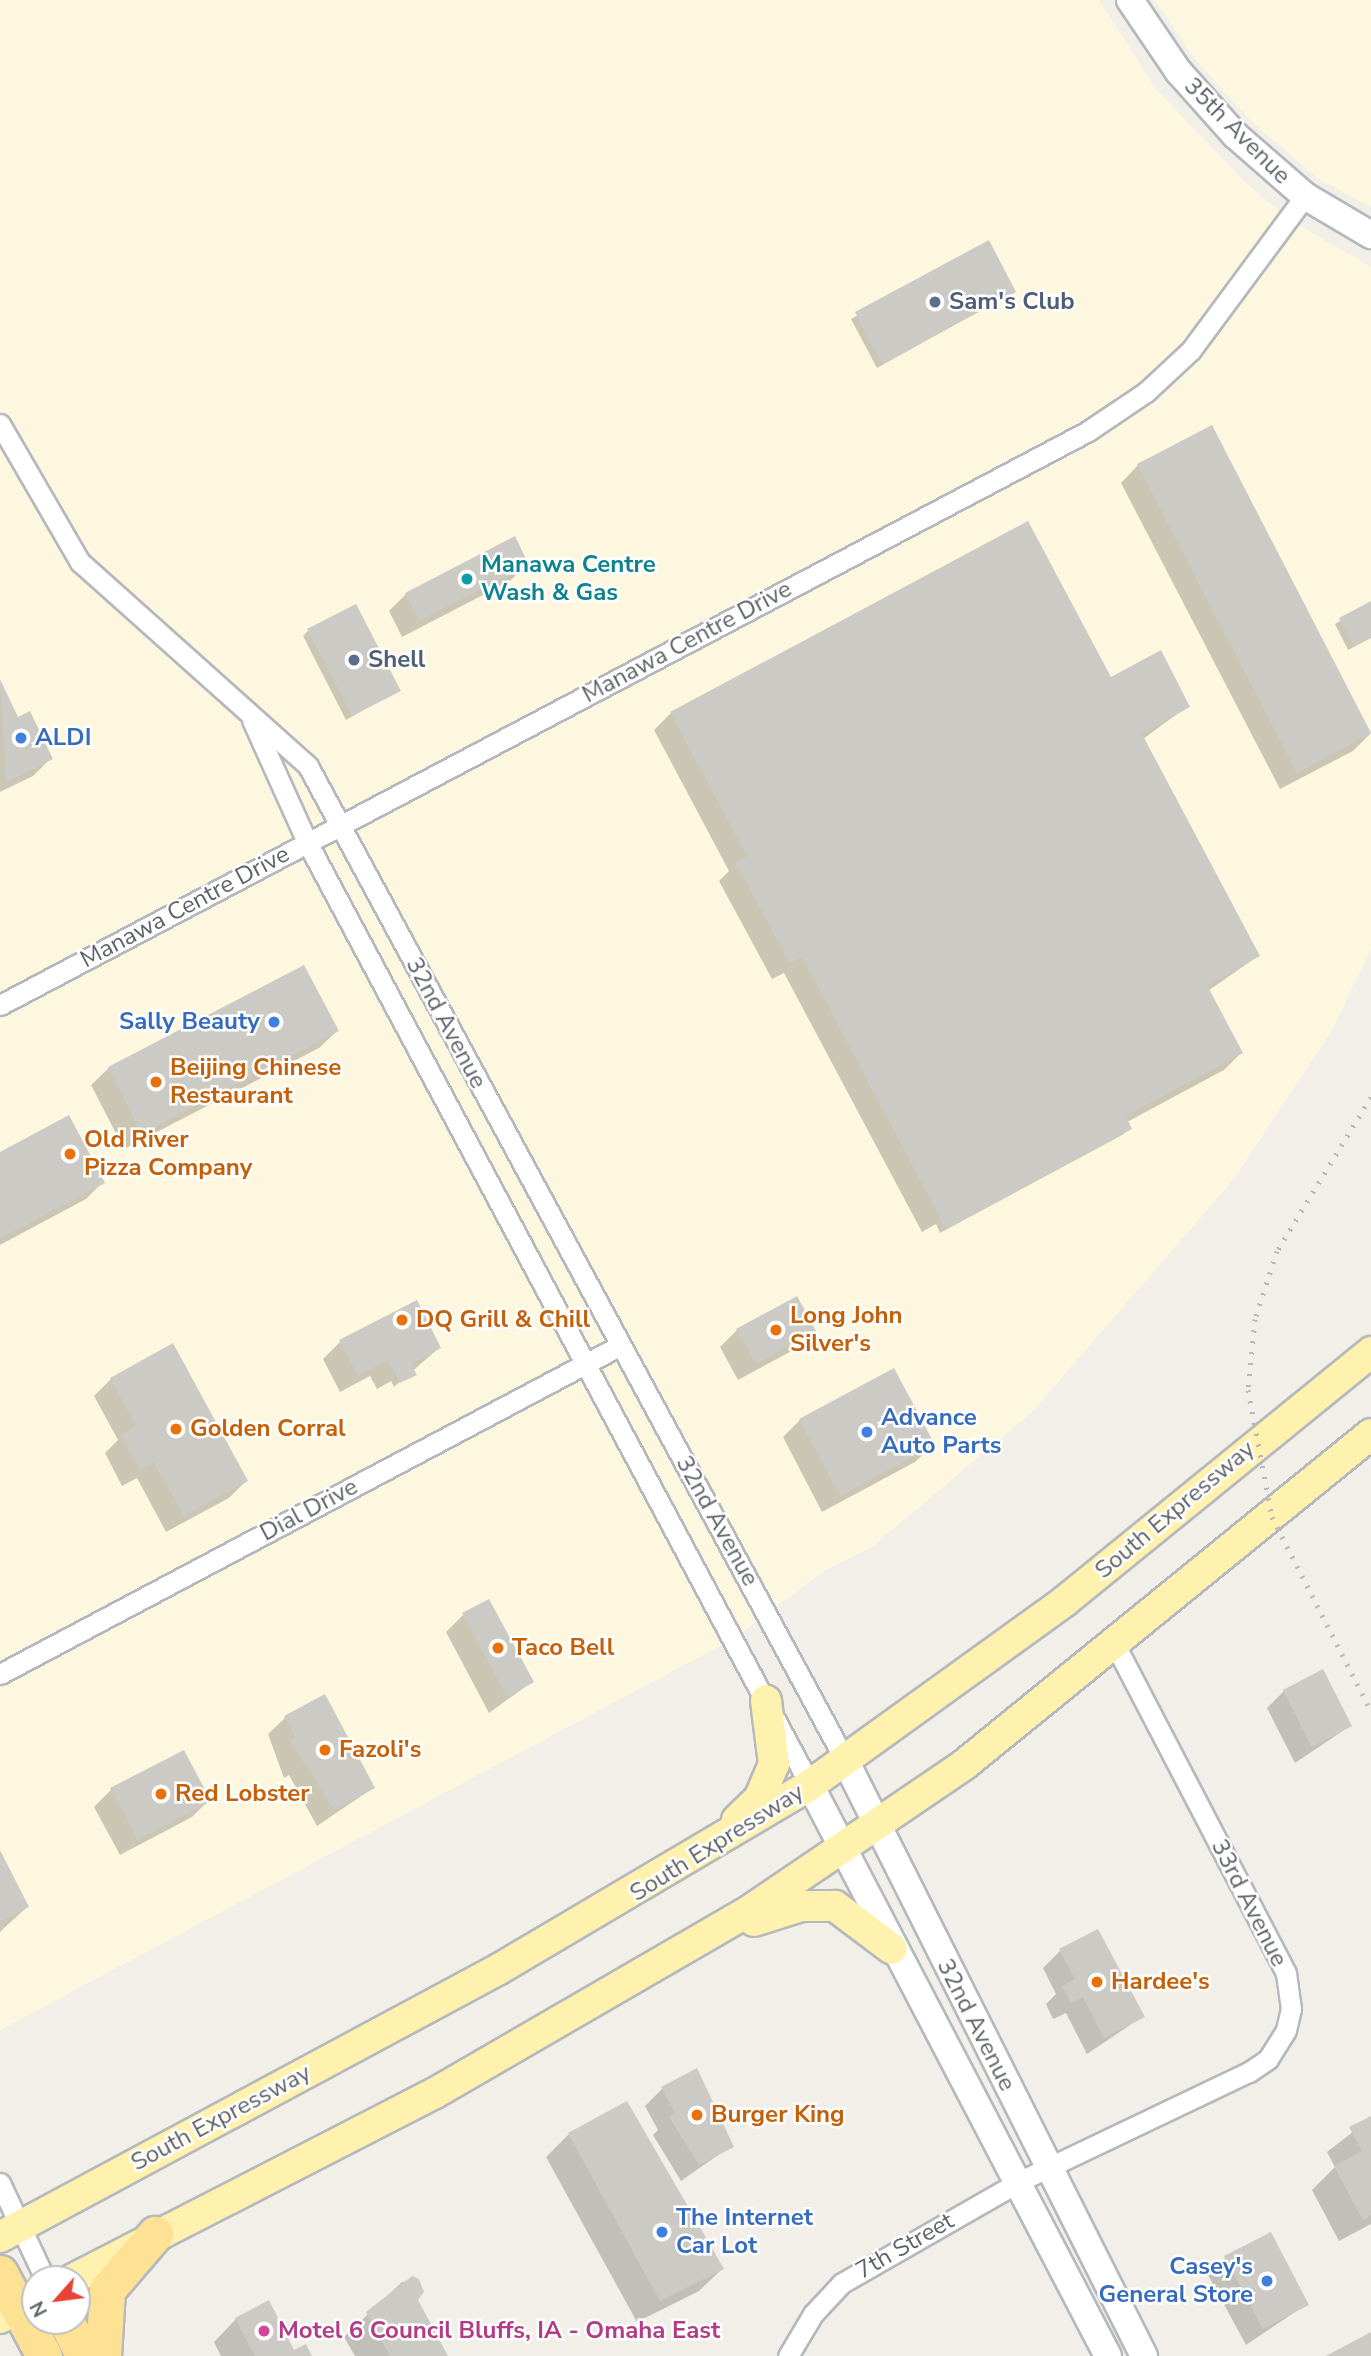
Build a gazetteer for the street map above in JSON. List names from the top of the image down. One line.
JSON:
{"streets":{"main road":["South Expressway"],"street":["35th Avenue","Manawa Centre Drive","32nd Avenue","Dial Drive","33rd Avenue","7th Street"]},"crossings":[["35th Avenue","Manawa Centre Drive"],["Manawa Centre Drive","32nd Avenue"],["32nd Avenue","Dial Drive"],["32nd Avenue","South Expressway"],["32nd Avenue","33rd Avenue"],["32nd Avenue","7th Street"],["33rd Avenue","7th Street"]],"places":["Sam's Club","Manawa Centre Wash & Gas","Shell","ALDI","Sally Beauty","Beijing Chinese Restaurant","Old River Pizza Company","DQ Grill & Chill","Long John Silver's","Golden Corral","Advance Auto Parts","Taco Bell","Fazoli's","Red Lobster","Hardee's","Burger King","The Internet Car Lot","Casey's General Store","Motel 6 Council Bluffs, IA - Omaha East"],"north":"bottom left"}
